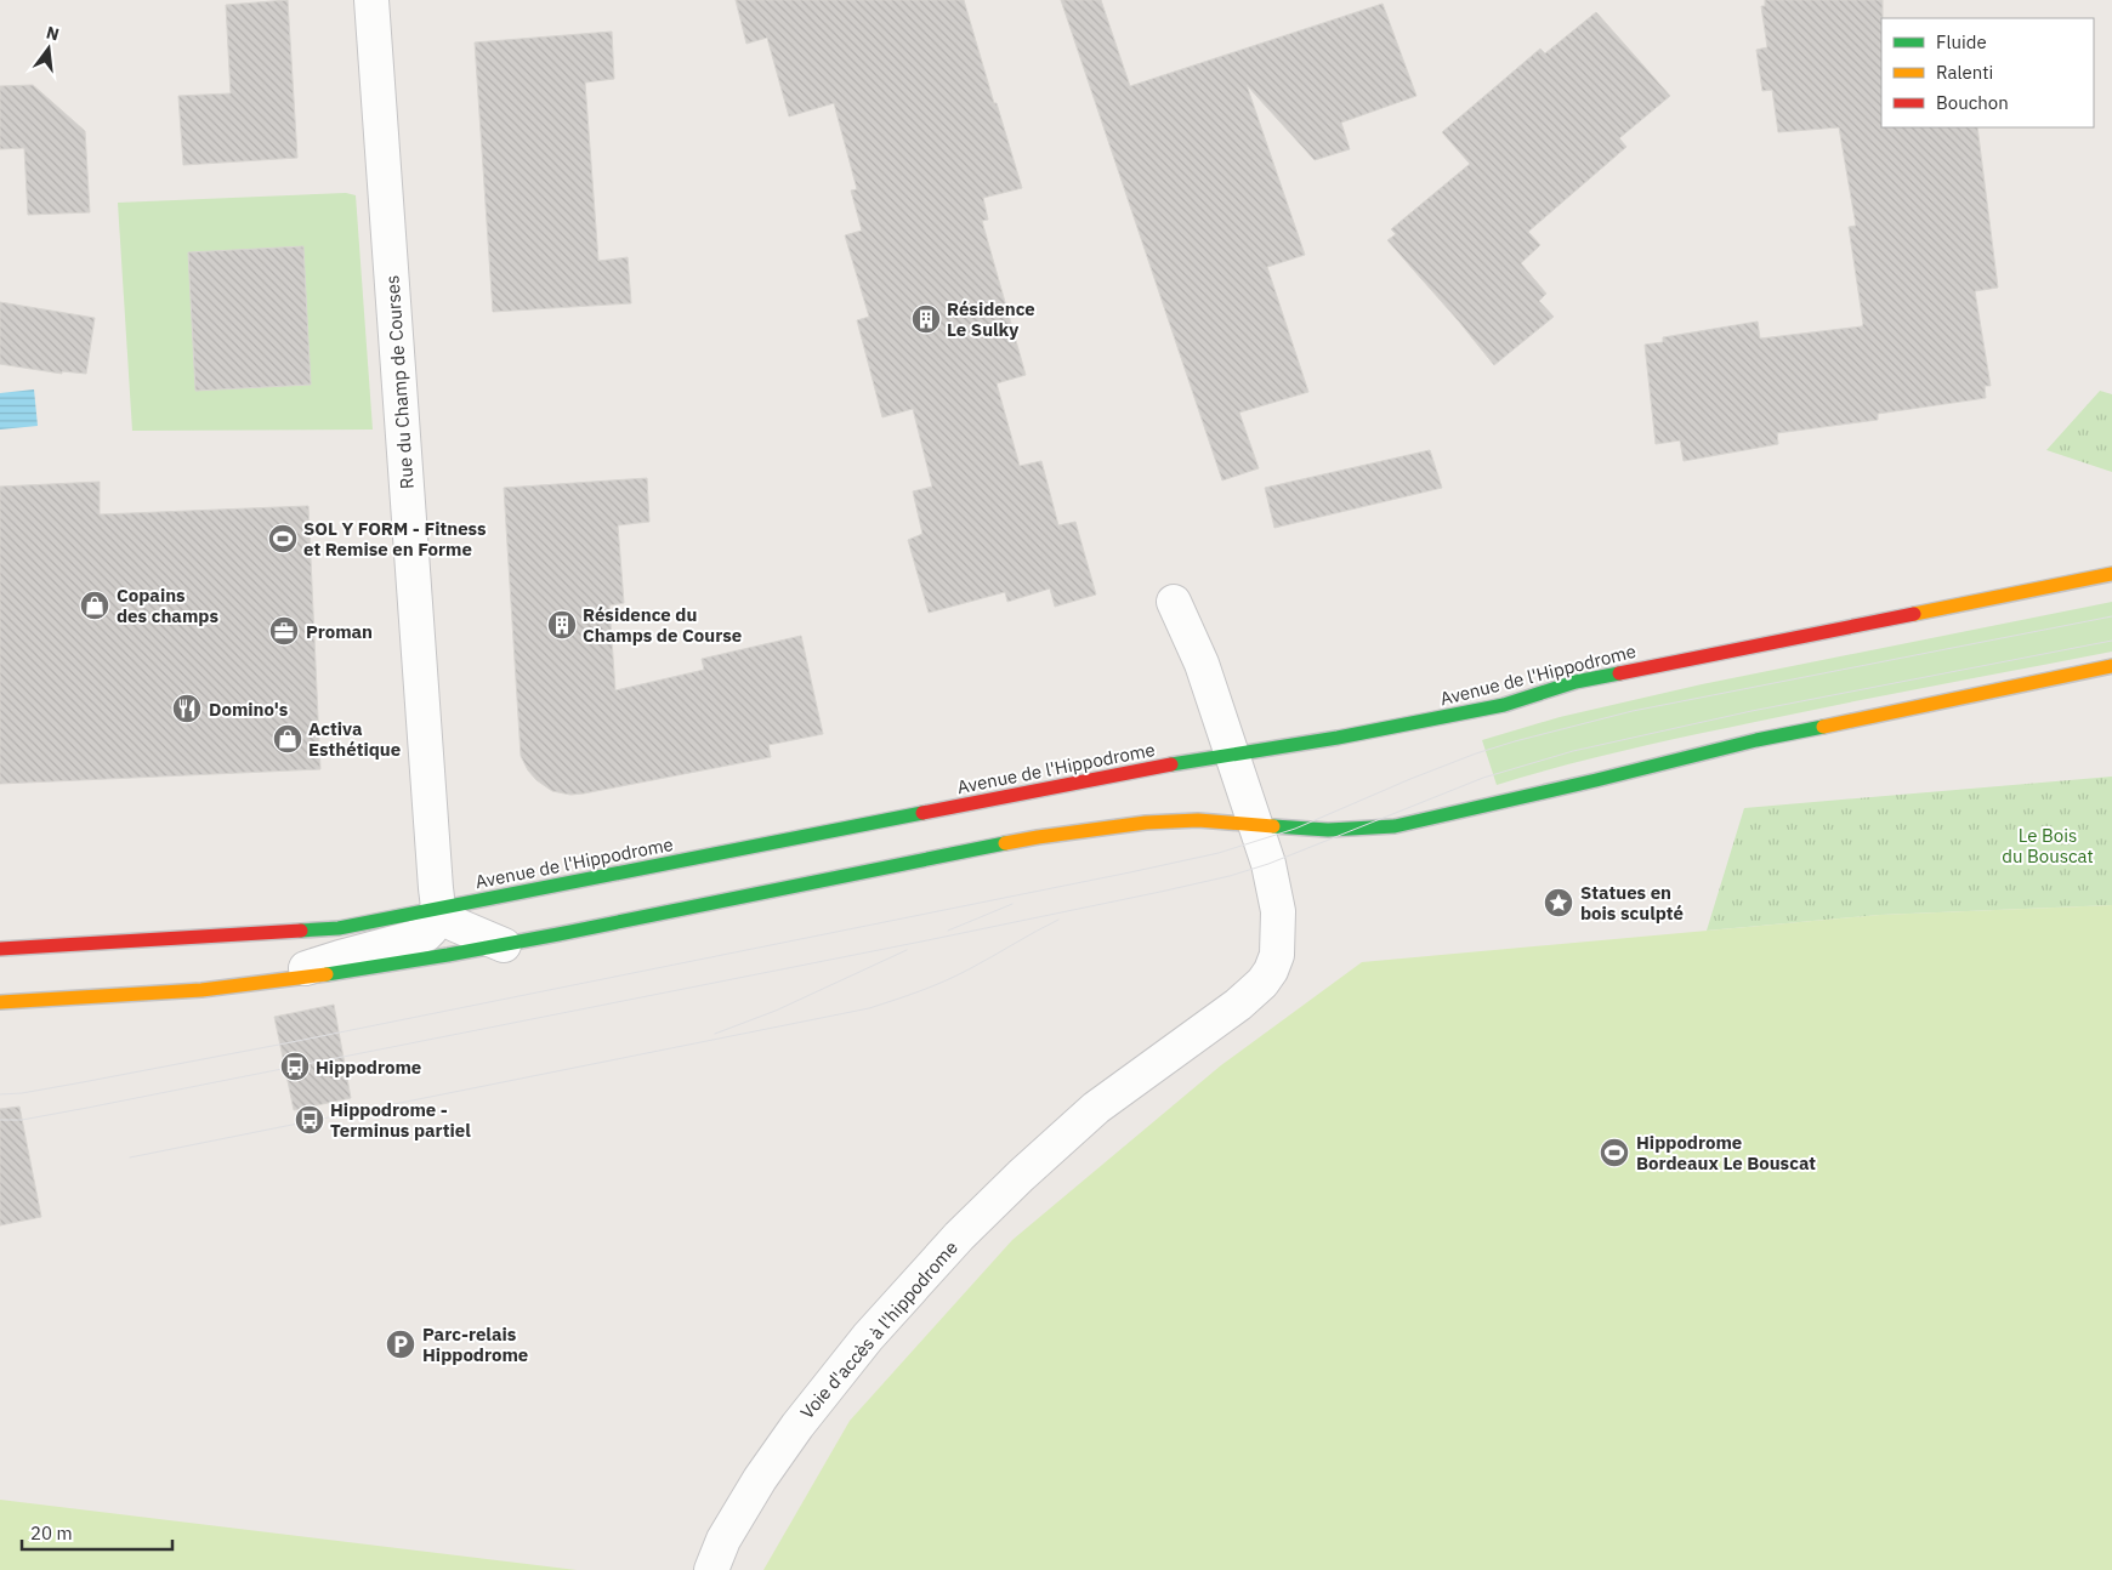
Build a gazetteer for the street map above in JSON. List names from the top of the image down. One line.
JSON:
{"streets":{"street":["Rue du Champ de Courses","Avenue de l'Hippodrome","Voie d'accès à l'hippodrome"]},"crossings":[["Rue du Champ de Courses","Avenue de l'Hippodrome"],["Avenue de l'Hippodrome","Voie d'accès à l'hippodrome"]],"parks":["Le Bois du Bouscat"],"places":{"building":["Résidence Le Sulky","Résidence du Champs de Course"],"sports":["SOL Y FORM - Fitness et Remise en Forme","Hippodrome Bordeaux Le Bouscat"],"shop":["Copains des champs","Activa Esthétique"],"office":["Proman"],"restaurant":["Domino's"],"place":["Statues en bois sculpté"],"bus stop":["Hippodrome","Hippodrome - Terminus partiel"],"parking":["Parc-relais Hippodrome"]},"legend":["Fluide","Ralenti","Bouchon"],"scale_bar":"20 m","north":"top"}
